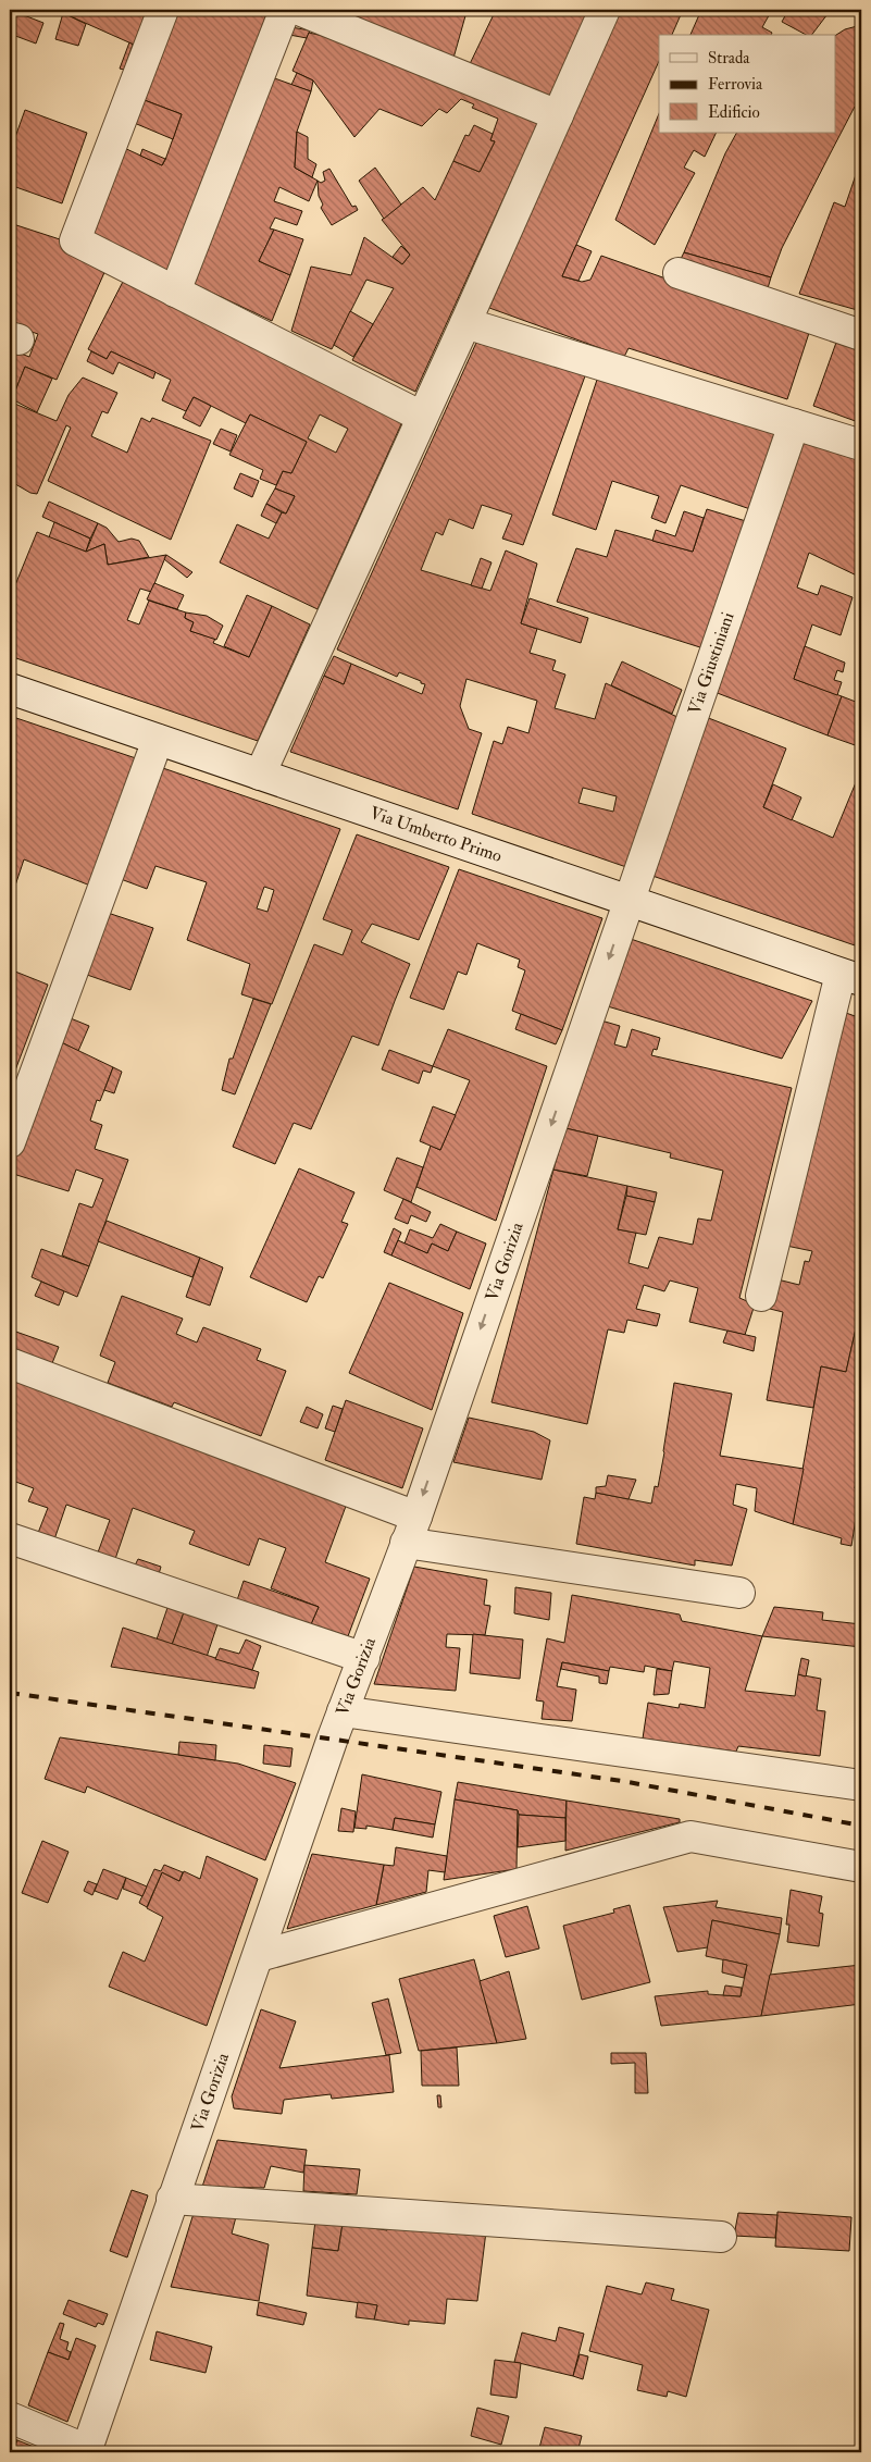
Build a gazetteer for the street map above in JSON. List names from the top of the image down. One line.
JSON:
{"streets":{"street":["Via Giustiniani","Via Umberto Primo","Via Gorizia"]},"crossings":[["Via Giustiniani","Via Umberto Primo"],["Via Giustiniani","Via Gorizia"],["Via Umberto Primo","Via Gorizia"]],"legend":["Strada","Ferrovia","Edificio"]}
